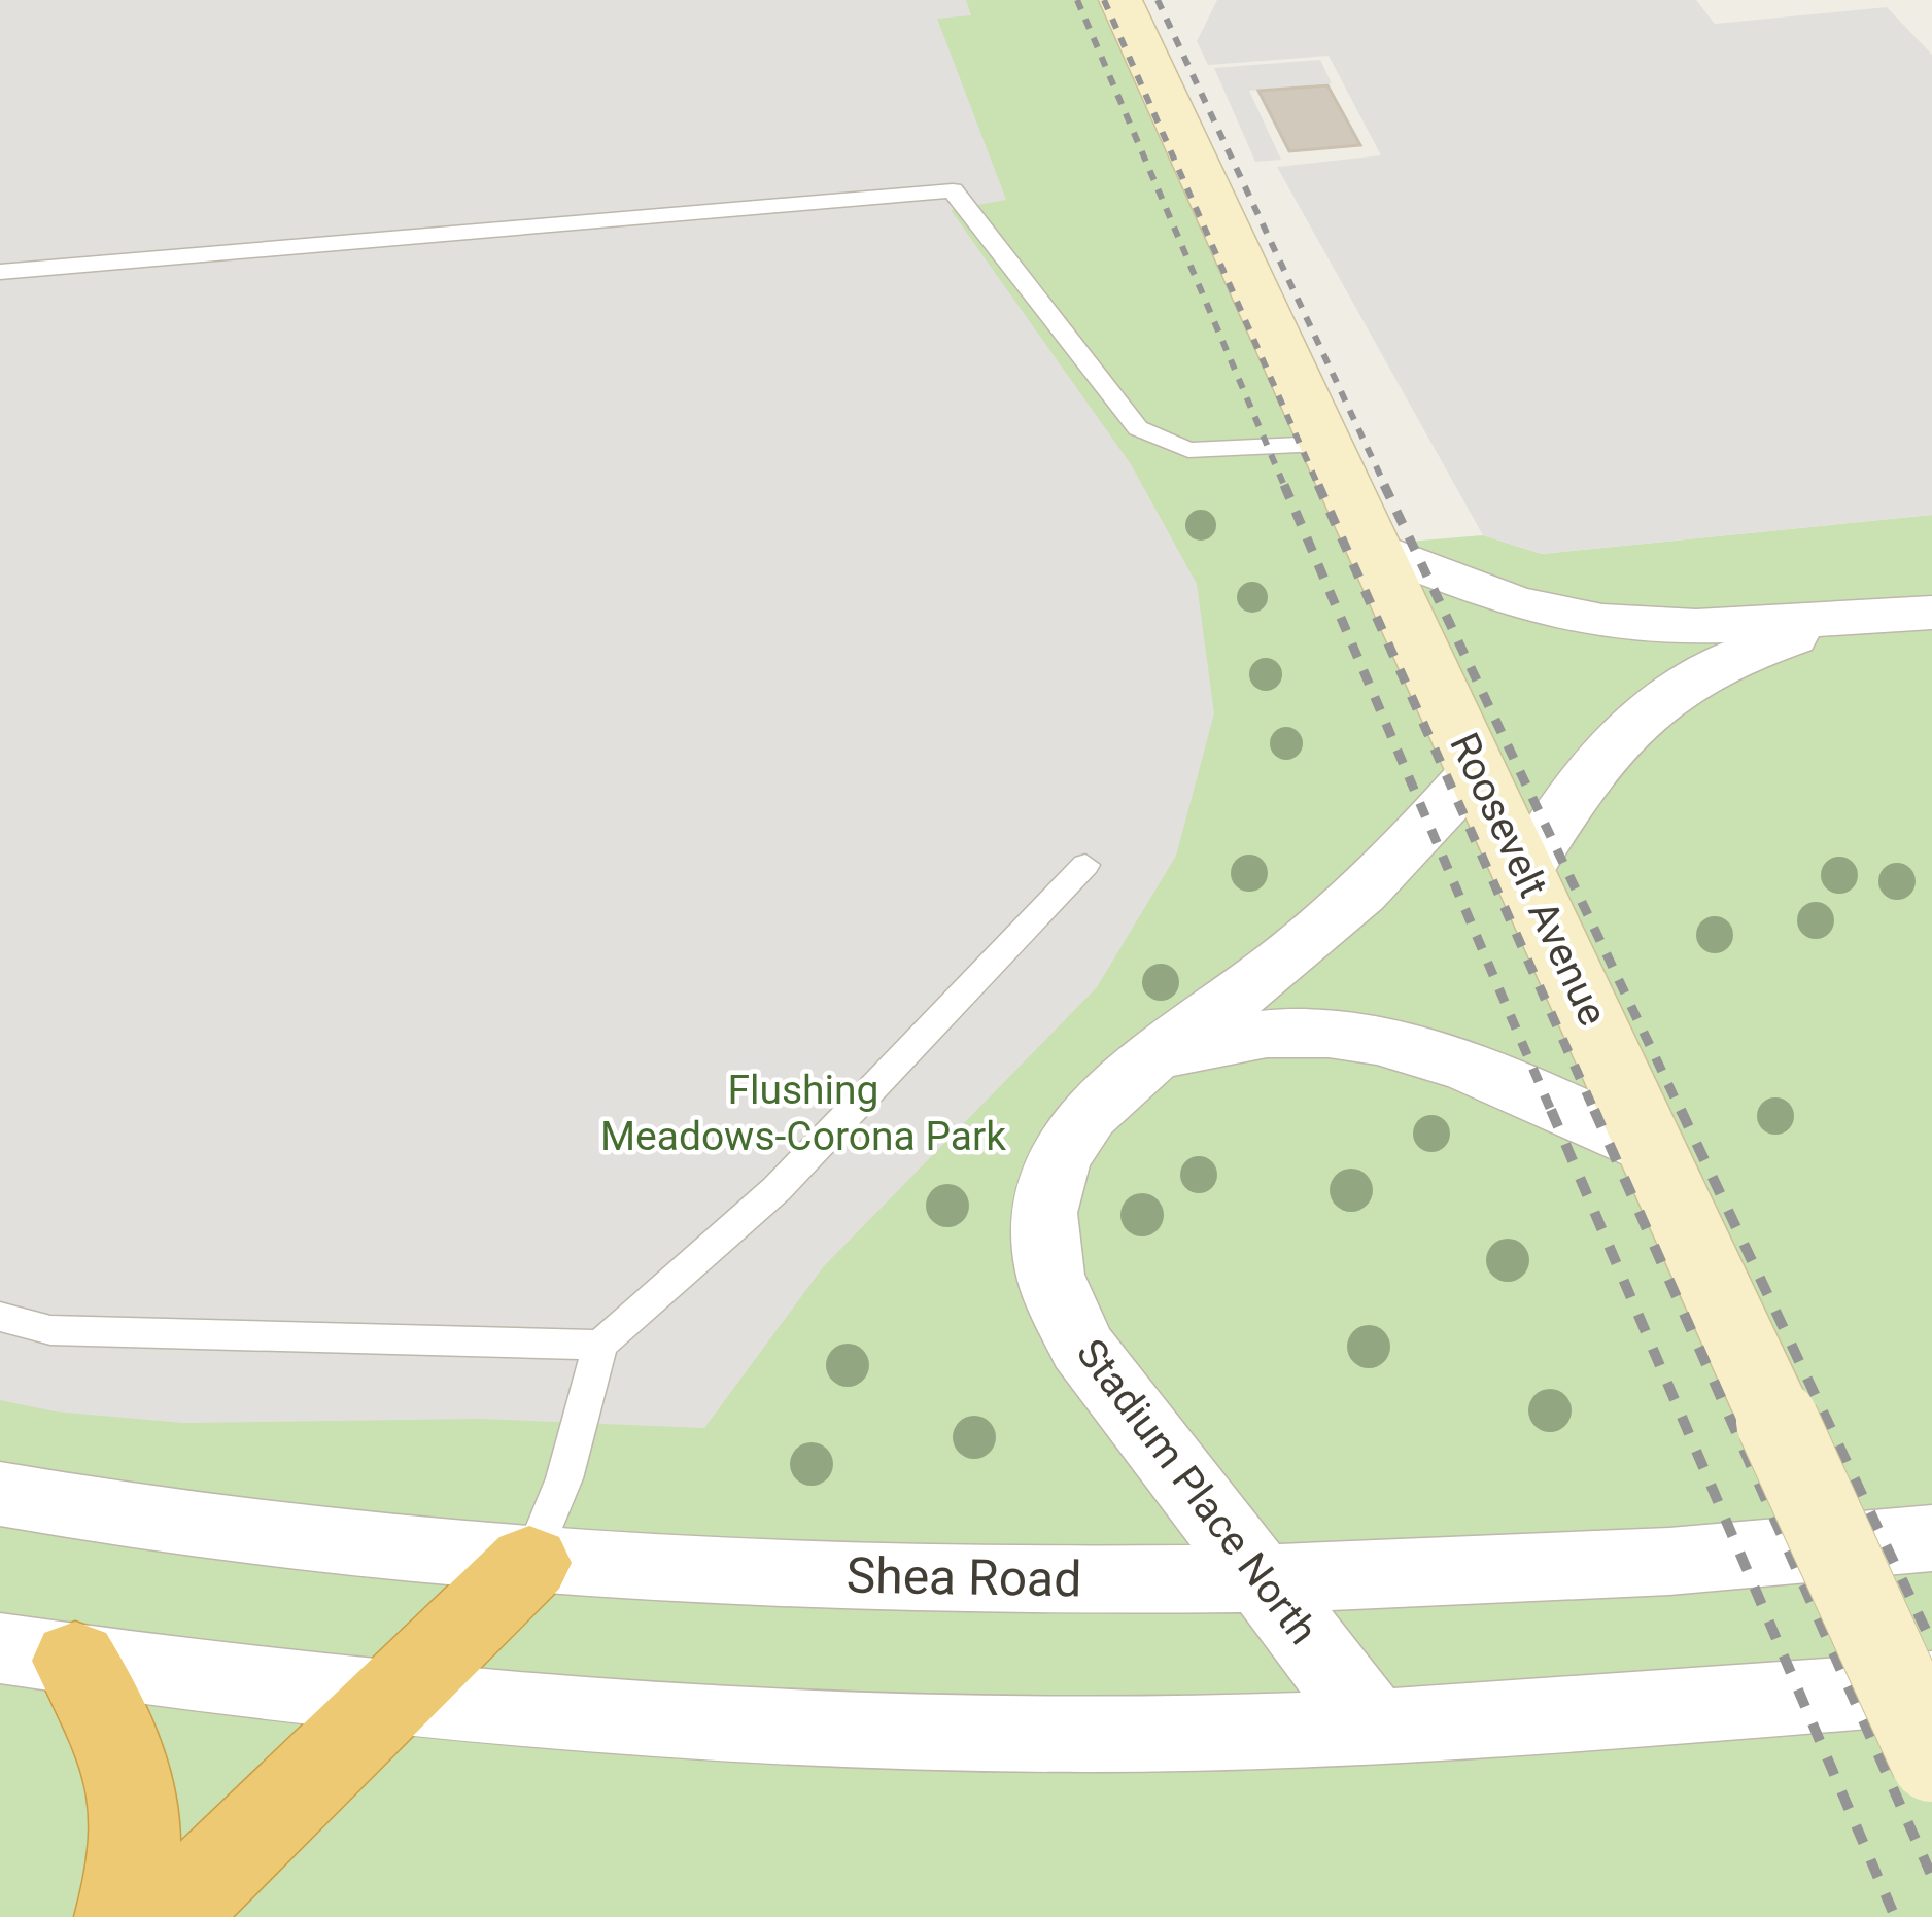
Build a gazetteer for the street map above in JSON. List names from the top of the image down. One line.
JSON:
{"streets":{"main road":["Roosevelt Avenue"],"street":["Stadium Place North","Shea Road"]},"crossings":[["Roosevelt Avenue","Stadium Place North"],["Stadium Place North","Shea Road"]],"parks":["Flushing Meadows-Corona Park"]}
